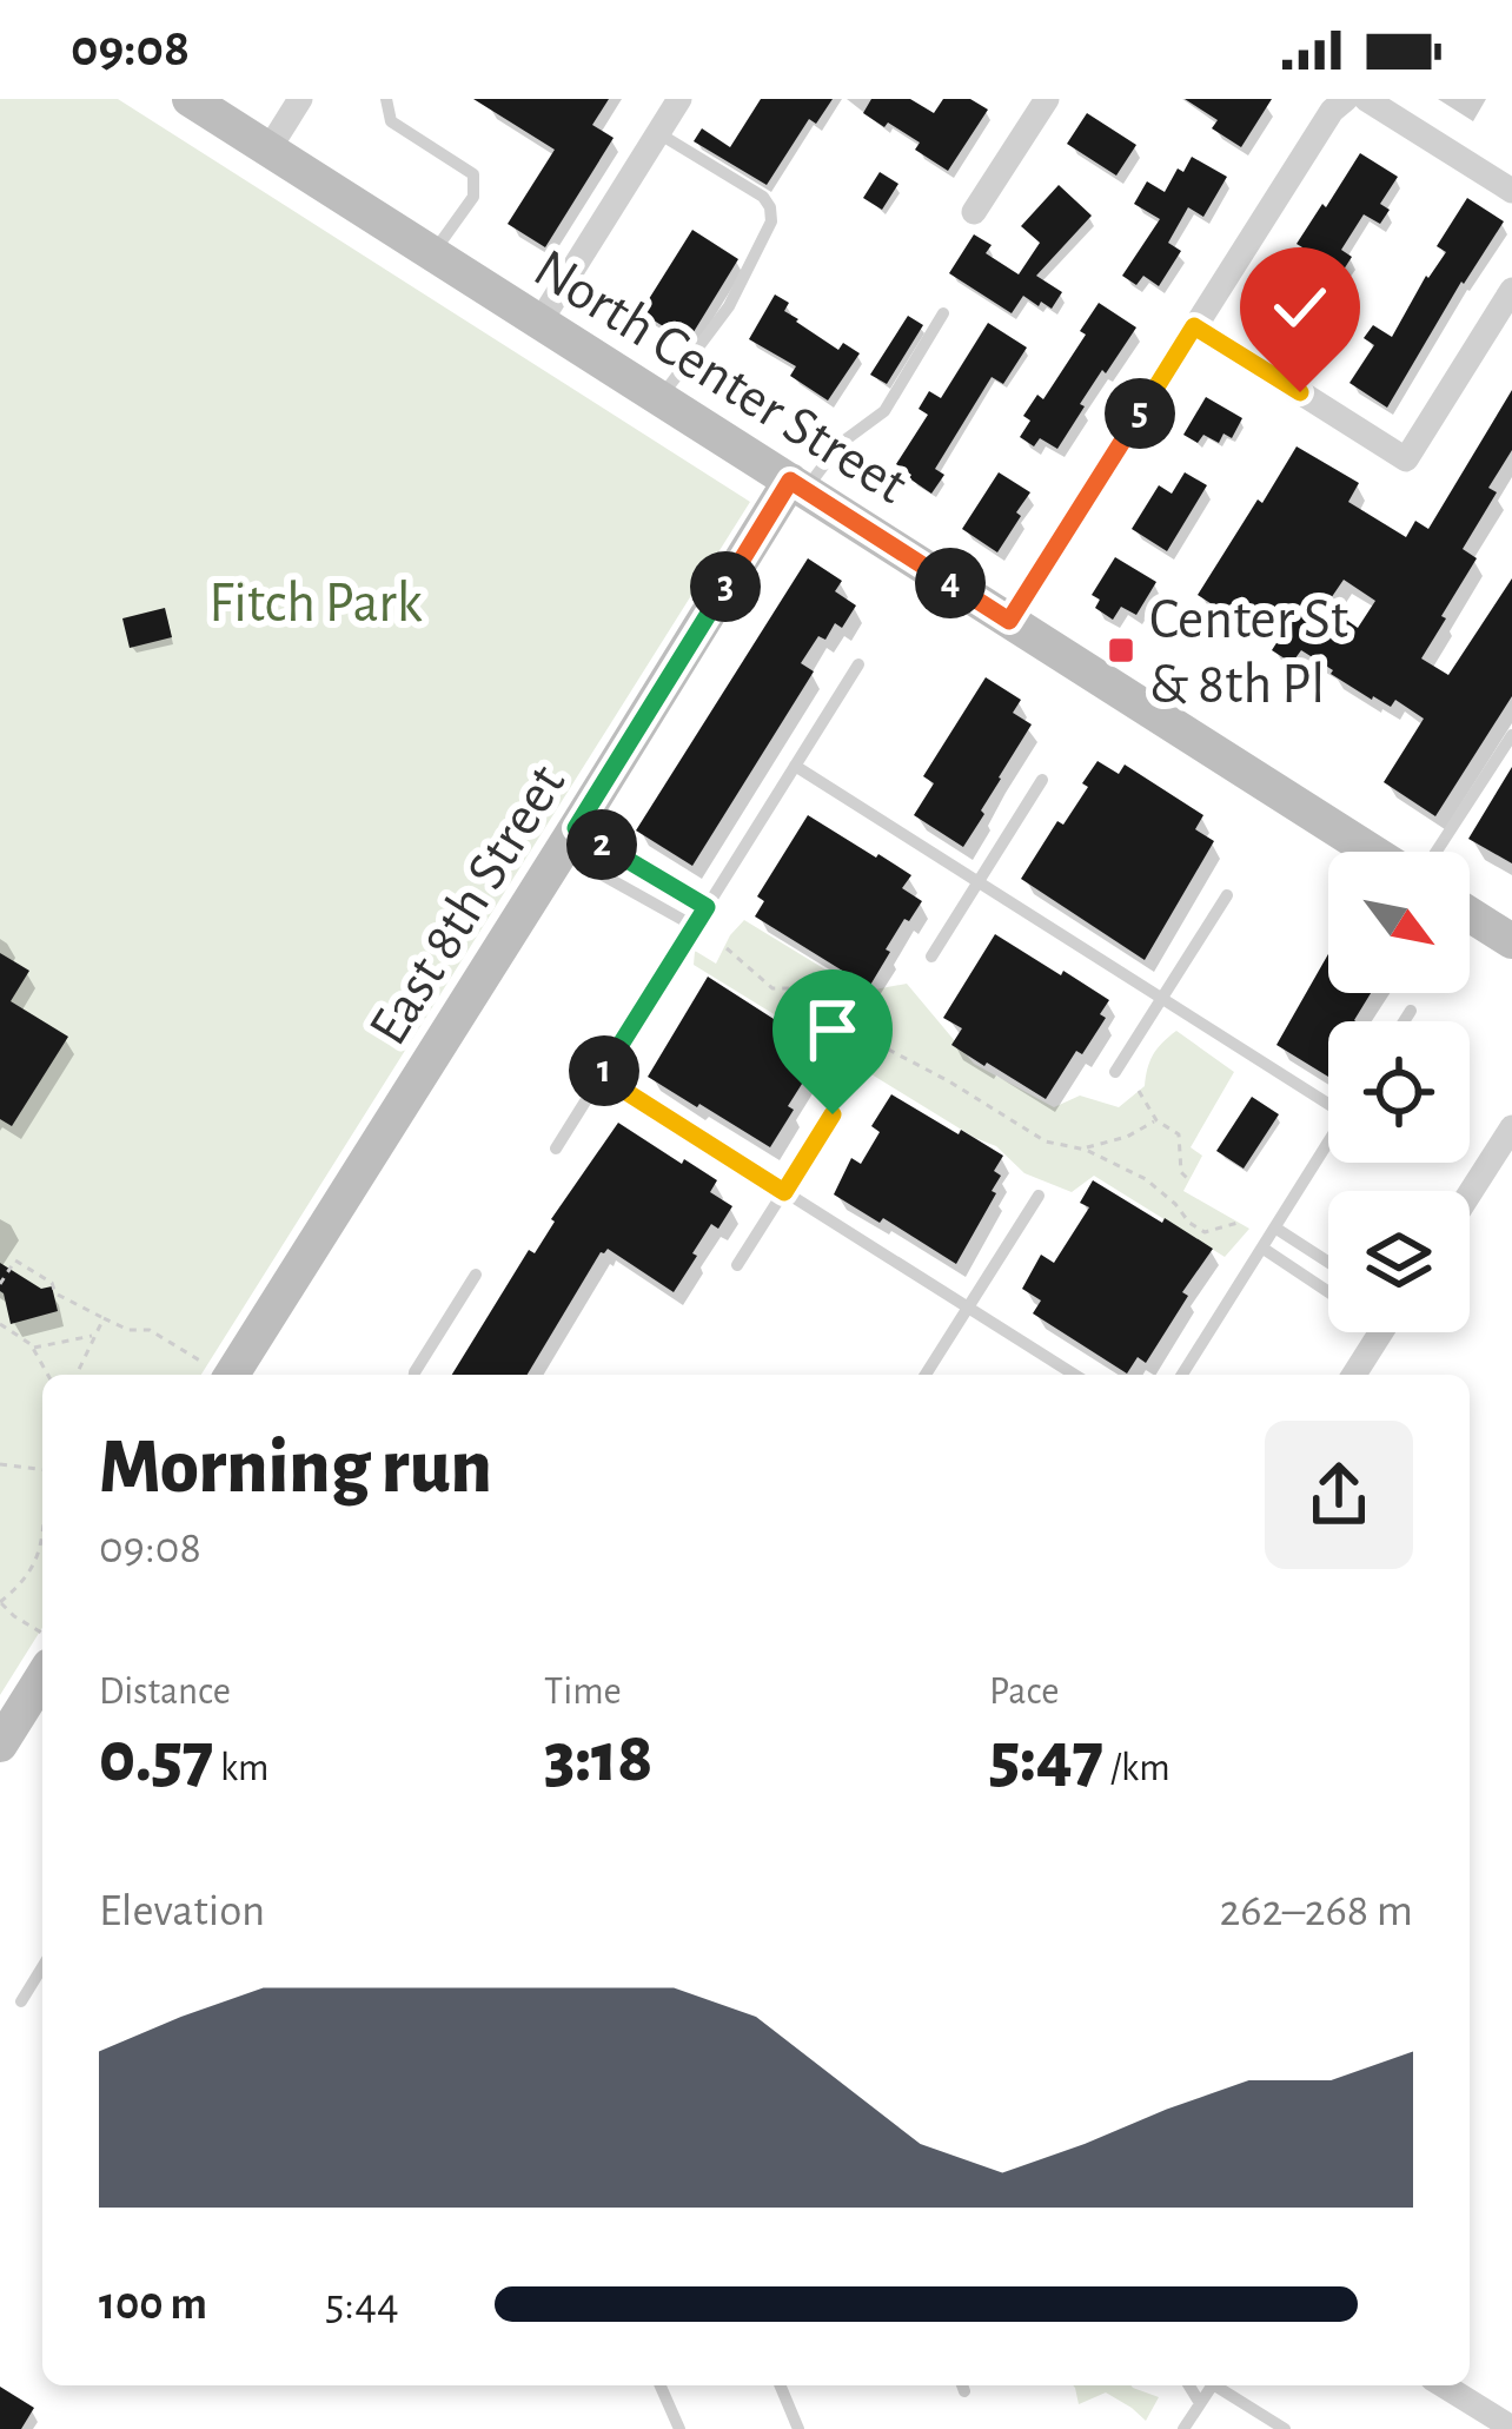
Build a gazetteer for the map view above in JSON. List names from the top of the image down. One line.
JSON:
{"streets":{"street":["North Center Street","East 8th Street"]},"crossings":[["North Center Street","East 8th Street"]],"parks":["Fitch Park"],"places":{"transit":["Center St & 8th Pl"]},"north":"bottom right","page":{"status":"09:08","pins":["5","4","3","2","1"],"heading":["Morning run","09:08"],"stats":[["Distance","0.57 km"],["Time","3:18"],["Pace","5:47 /km"]],"chart":["Elevation","262–268 m"],"list":[{"name":"100 m","note":"5:44"}]}}
